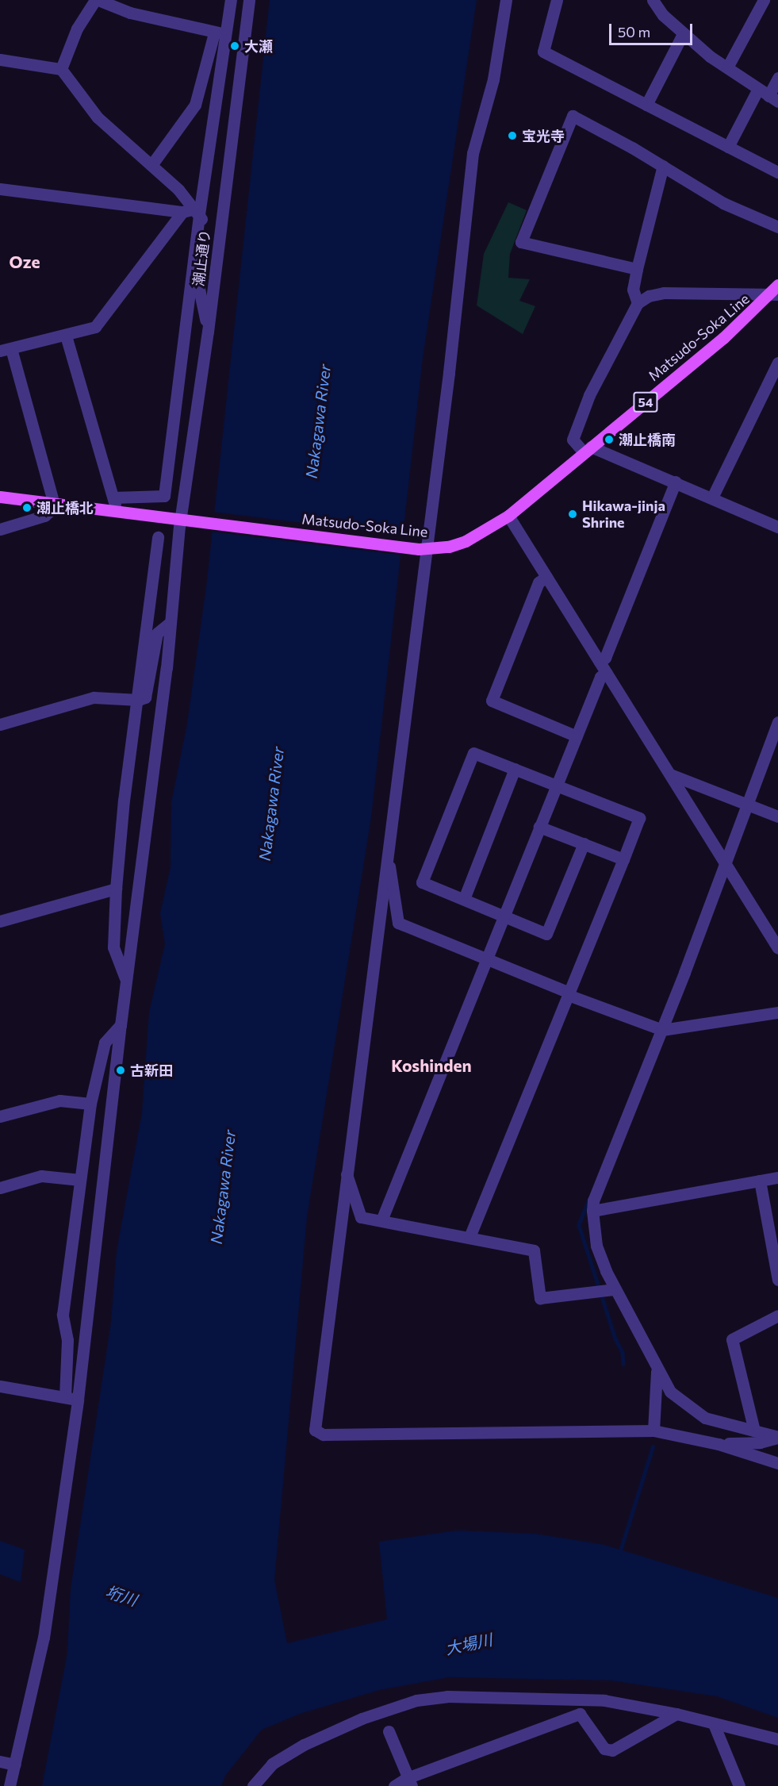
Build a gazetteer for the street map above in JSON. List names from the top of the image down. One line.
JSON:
{"streets":{"main road":["Matsudo-Soka Line","54"],"street":["潮止通り"]},"crossings":[["潮止通り","Matsudo-Soka Line"]],"districts":["Oze","Koshinden"],"water":["Nakagawa River","垳川","大場川"],"places":["大瀬","宝光寺","潮止橋南","潮止橋北","Hikawa-jinja Shrine","古新田"],"scale_bar":"50 m"}
